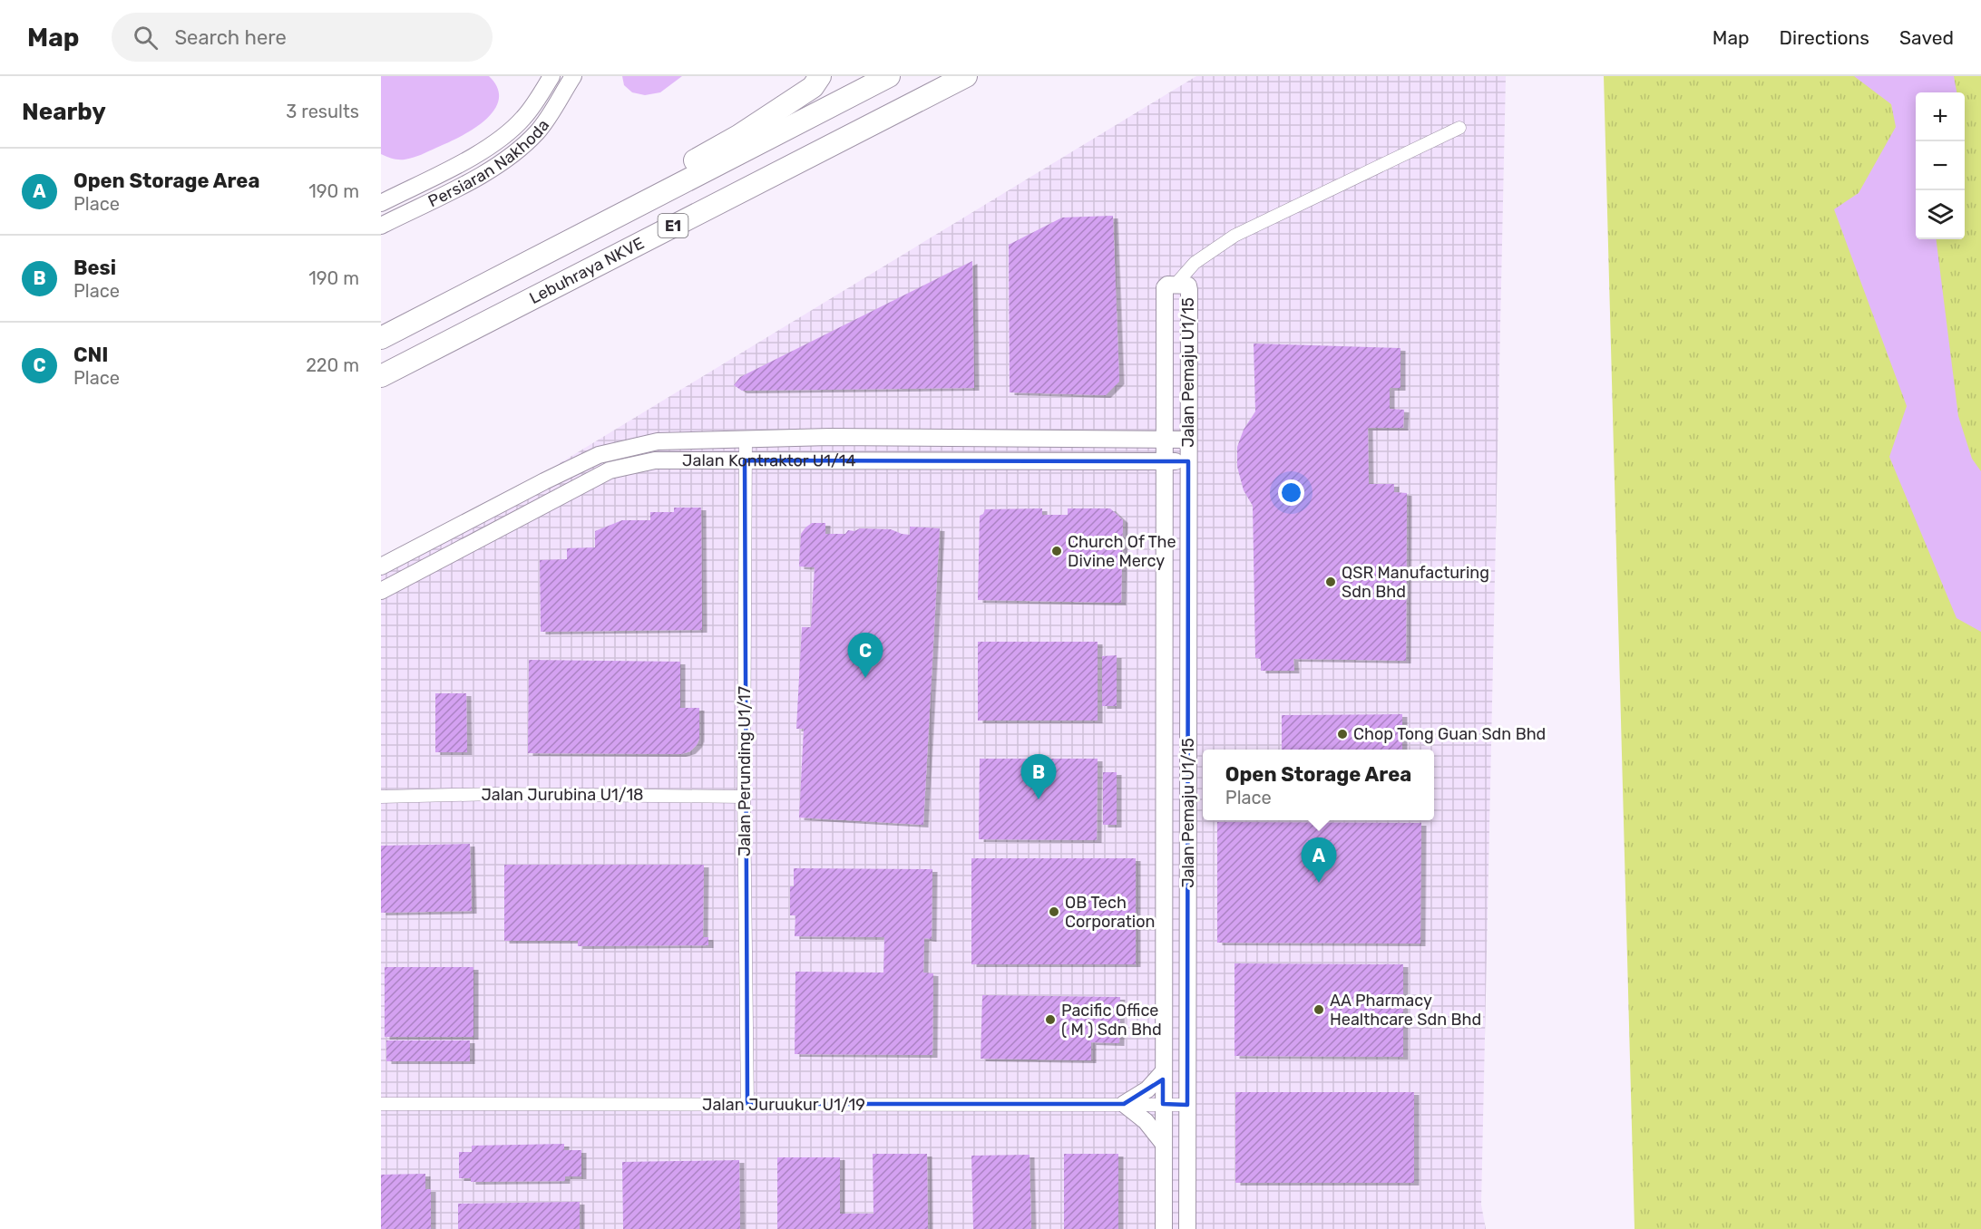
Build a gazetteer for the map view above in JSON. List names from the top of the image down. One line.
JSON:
{"streets":{"highway":["E1","Lebuhraya NKVE"],"street":["Persiaran Nakhoda","Jalan Pemaju U1/15","Jalan Kontraktor U1/14","Jalan Perunding U1/17","Jalan Jurubina U1/18","Jalan Juruukur U1/19"]},"crossings":[["Jalan Pemaju U1/15","Jalan Kontraktor U1/14"],["Jalan Pemaju U1/15","Jalan Juruukur U1/19"],["Jalan Kontraktor U1/14","Jalan Perunding U1/17"],["Jalan Perunding U1/17","Jalan Jurubina U1/18"],["Jalan Perunding U1/17","Jalan Juruukur U1/19"]],"places":["Church Of The Divine Mercy","QSR Manufacturing Sdn Bhd","Chop Tong Guan Sdn Bhd","OB Tech Corporation","AA Pharmacy Healthcare Sdn Bhd","Pacific Office ( M ) Sdn Bhd"],"page":{"header":"Map","search":"Search here","nav":["Map","Directions","Saved"],"heading":["Nearby","3 results"],"map_buttons":["+","−"],"list":[{"mark":"A","name":"Open Storage Area","note":"Place","value":"190 m"},{"mark":"B","name":"Besi","note":"Place","value":"190 m"},{"mark":"C","name":"CNI","note":"Place","value":"220 m"}],"pins":["C","B","A"],"popup":["Open Storage Area","Place"]}}
